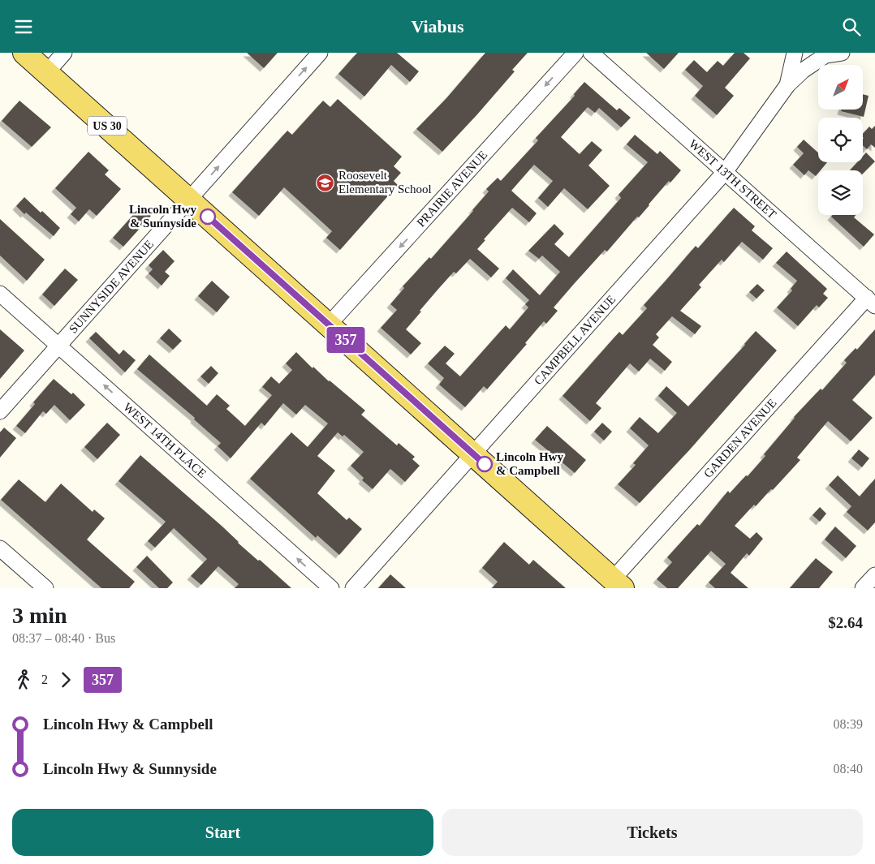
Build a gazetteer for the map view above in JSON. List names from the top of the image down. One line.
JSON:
{"streets":{"main road":["US 30"],"street":["WEST 13TH STREET","PRAIRIE AVENUE","SUNNYSIDE AVENUE","CAMPBELL AVENUE","GARDEN AVENUE","WEST 14TH PLACE"]},"crossings":[["US 30","PRAIRIE AVENUE"],["US 30","SUNNYSIDE AVENUE"],["US 30","CAMPBELL AVENUE"],["US 30","GARDEN AVENUE"],["WEST 13TH STREET","CAMPBELL AVENUE"],["WEST 13TH STREET","GARDEN AVENUE"],["SUNNYSIDE AVENUE","WEST 14TH PLACE"]],"one_way":["PRAIRIE AVENUE","SUNNYSIDE AVENUE","WEST 14TH PLACE"],"places":{"school or university":["Roosevelt Elementary School"],"other":["Lincoln Hwy & Sunnyside","Lincoln Hwy & Campbell"]},"lines":["bus line 357"],"north":"top right","page":{"header":"Viabus","on_map":"357","heading":["3 min","08:37 – 08:40 · Bus","$2.64"],"legs":["2","357"],"list":[{"name":"Lincoln Hwy & Campbell","value":"08:39"},{"name":"Lincoln Hwy & Sunnyside","value":"08:40"}],"buttons":["Start","Tickets"]}}
